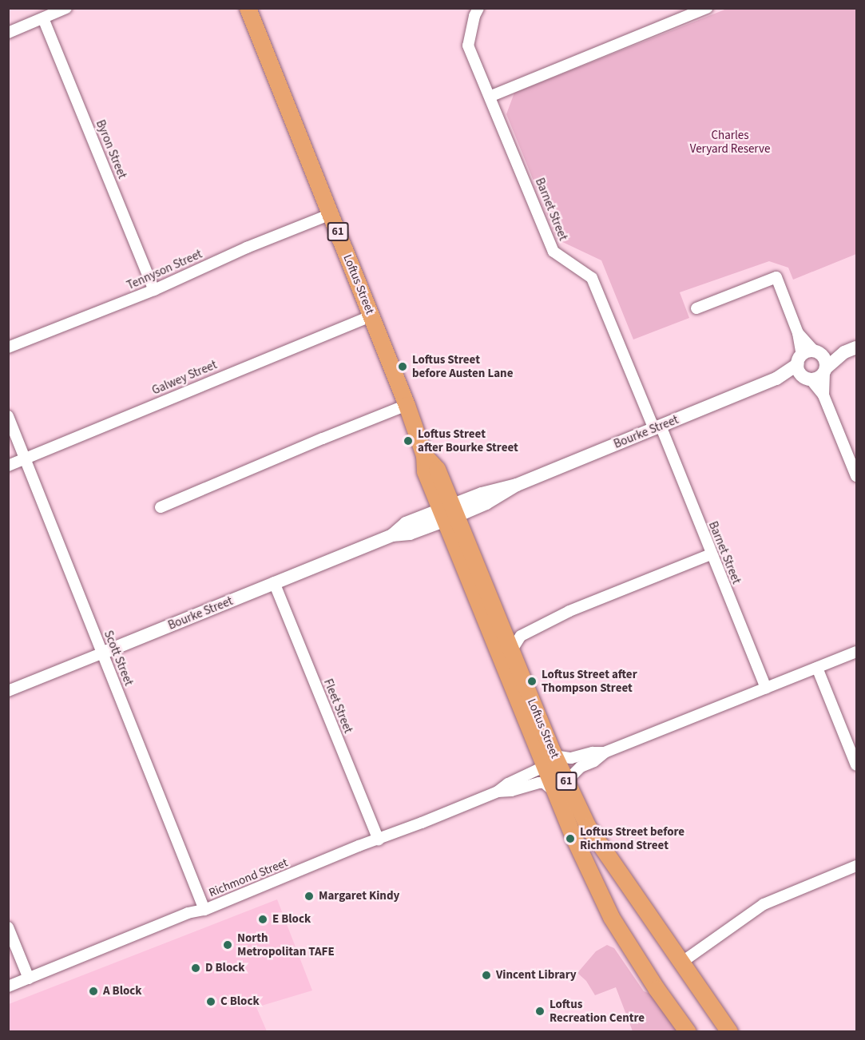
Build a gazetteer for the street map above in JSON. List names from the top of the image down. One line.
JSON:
{"streets":{"main road":["61","Loftus Street"],"street":["Byron Street","Barnet Street","Tennyson Street","Galwey Street","Bourke Street","Scott Street","Fleet Street","Richmond Street"]},"crossings":[["Byron Street","Tennyson Street"],["Barnet Street","Bourke Street"],["Tennyson Street","Loftus Street"],["Loftus Street","Galwey Street"],["Loftus Street","Bourke Street"],["Loftus Street","Richmond Street"],["Galwey Street","Scott Street"],["Bourke Street","Scott Street"],["Bourke Street","Fleet Street"],["Scott Street","Richmond Street"],["Fleet Street","Richmond Street"]],"parks":["Charles Veryard Reserve"],"places":["Loftus Street before Austen Lane","Loftus Street after Bourke Street","Loftus Street after Thompson Street","Loftus Street before Richmond Street","Margaret Kindy","E Block","North Metropolitan TAFE","D Block","Vincent Library","A Block","C Block","Loftus Recreation Centre"]}
